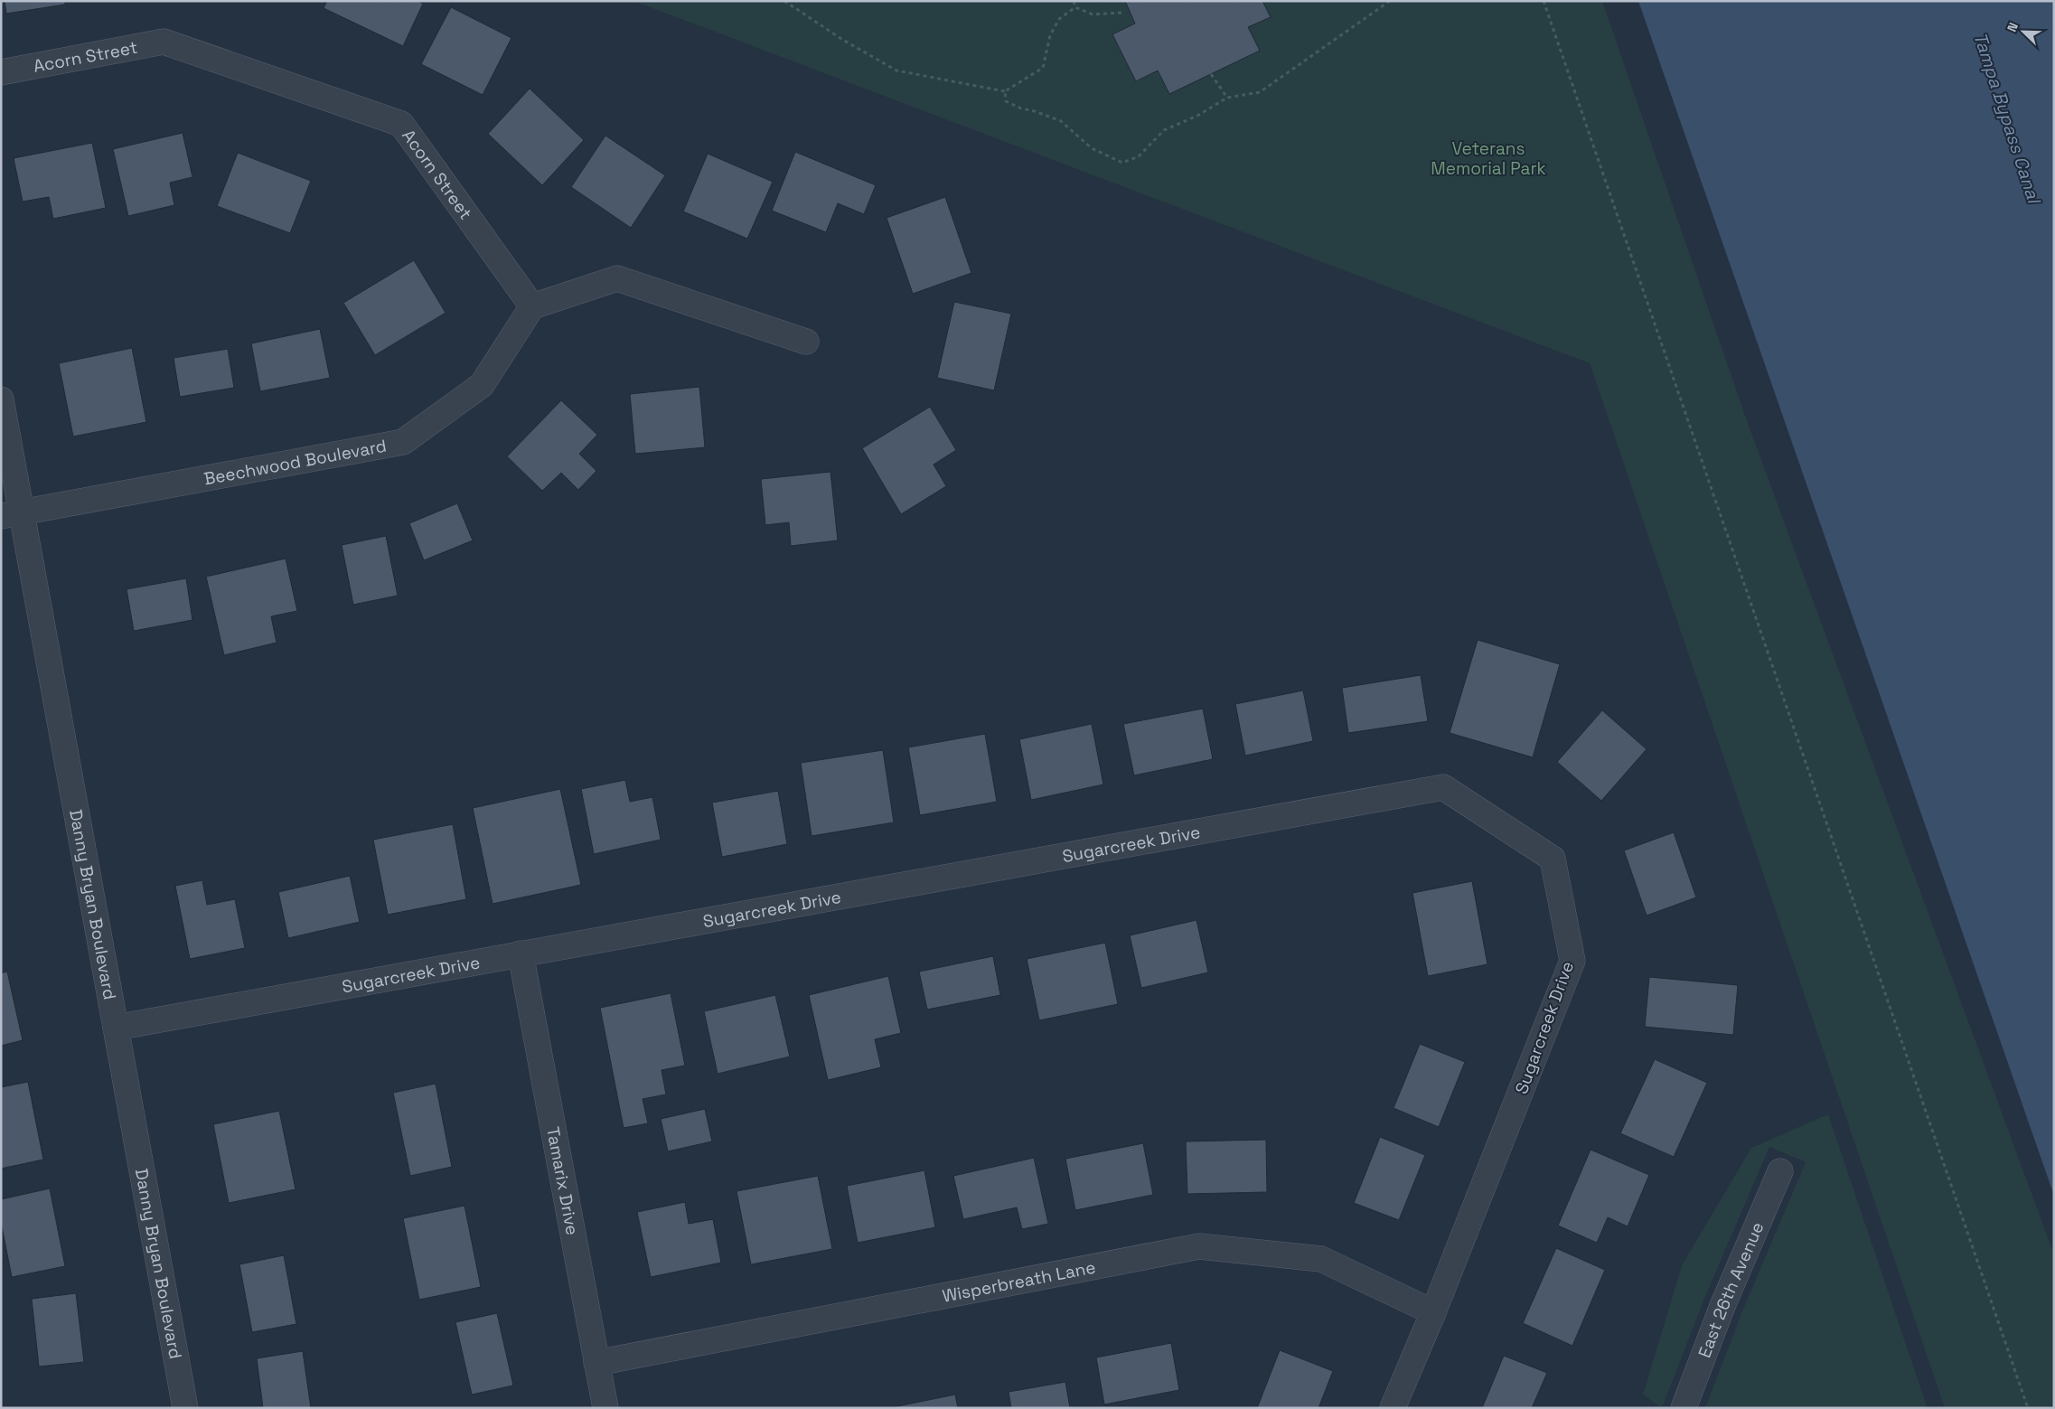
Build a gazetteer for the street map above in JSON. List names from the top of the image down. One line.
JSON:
{"streets":{"street":["Acorn Street","Beechwood Boulevard","Sugarcreek Drive","Danny Bryan Boulevard","Tamarix Drive","Wisperbreath Lane","East 26th Avenue"]},"crossings":[["Acorn Street","Beechwood Boulevard"],["Beechwood Boulevard","Danny Bryan Boulevard"],["Sugarcreek Drive","Danny Bryan Boulevard"],["Sugarcreek Drive","Tamarix Drive"],["Sugarcreek Drive","Wisperbreath Lane"],["Tamarix Drive","Wisperbreath Lane"]],"water":["Tampa Bypass Canal"],"parks":["Veterans Memorial Park"],"north":"top left"}
